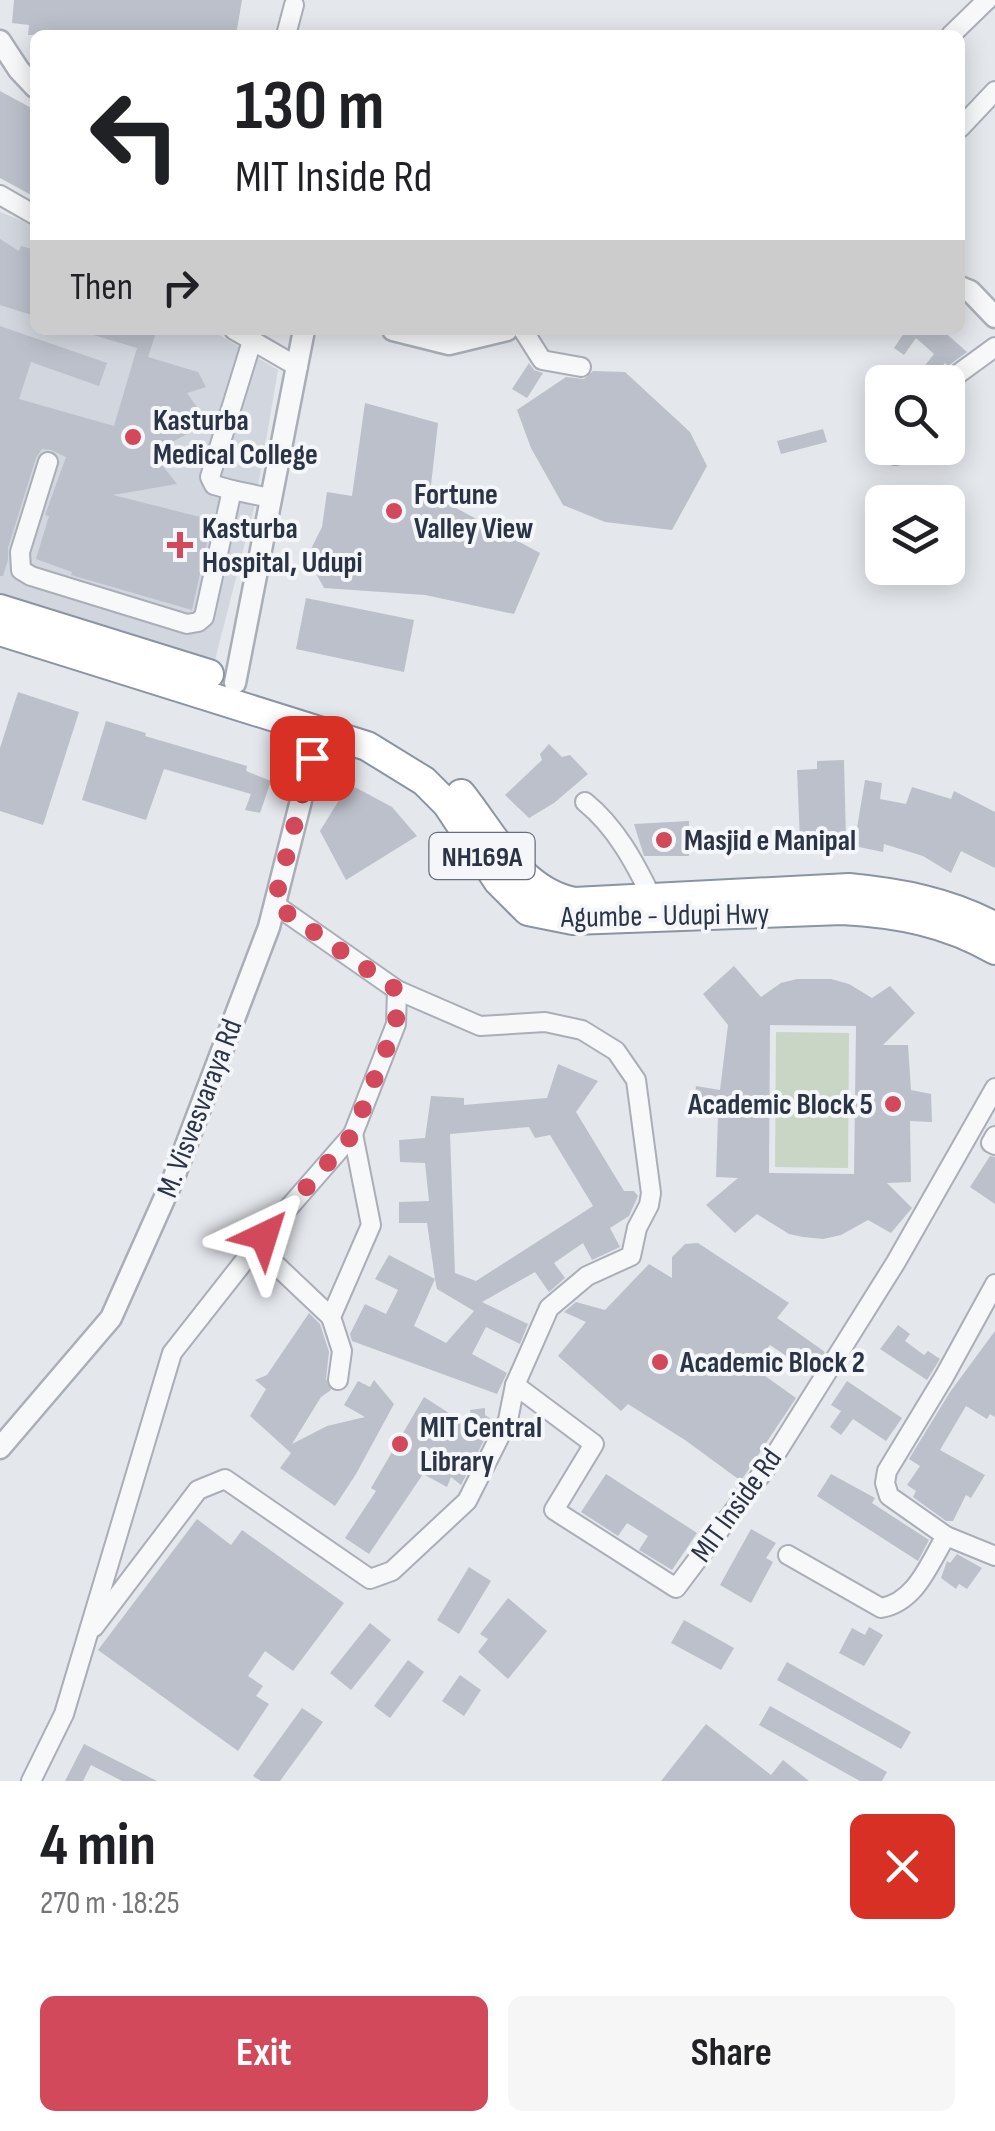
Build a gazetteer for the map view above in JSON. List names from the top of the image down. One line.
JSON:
{"streets":{"highway":["NH169A","Agumbe - Udupi Hwy"],"street":["M. Visvesvaraya Rd","MIT Inside Rd"]},"crossings":[["Agumbe - Udupi Hwy","M. Visvesvaraya Rd"]],"places":{"other":["Kasturba Medical College","Fortune Valley View","Masjid e Manipal","Academic Block 5","Academic Block 2","MIT Central Library"],"health":["Kasturba Hospital, Udupi"]},"page":{"turn":["130 m","MIT Inside Rd"],"then":"Then","heading":["4 min","270 m · 18:25"],"buttons":["Exit","Share"]}}
